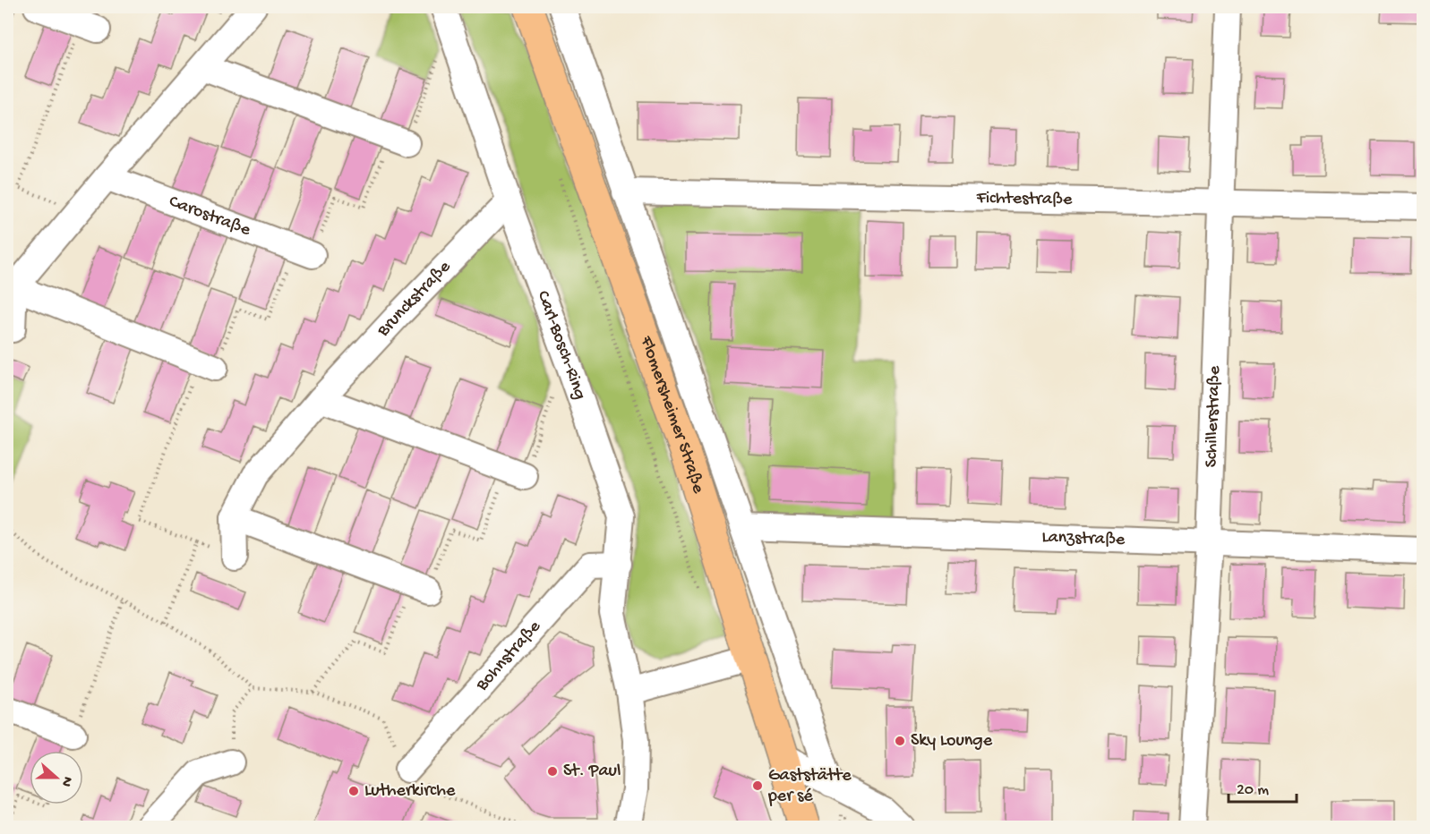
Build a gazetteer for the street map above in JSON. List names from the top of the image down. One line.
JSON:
{"streets":{"main road":["Flomersheimer Straße"],"street":["Fichtestraße","Carostraße","Brunckstraße","Carl-Bosch-Ring","Schillerstraße","Lanzstraße","Bohnstraße"]},"crossings":[["Fichtestraße","Flomersheimer Straße"],["Fichtestraße","Schillerstraße"],["Brunckstraße","Carl-Bosch-Ring"],["Carl-Bosch-Ring","Bohnstraße"],["Flomersheimer Straße","Lanzstraße"],["Schillerstraße","Lanzstraße"]],"places":["Sky Lounge","St. Paul","Gaststätte per sé","Lutherkirche"],"scale_bar":"20 m","north":"right"}
